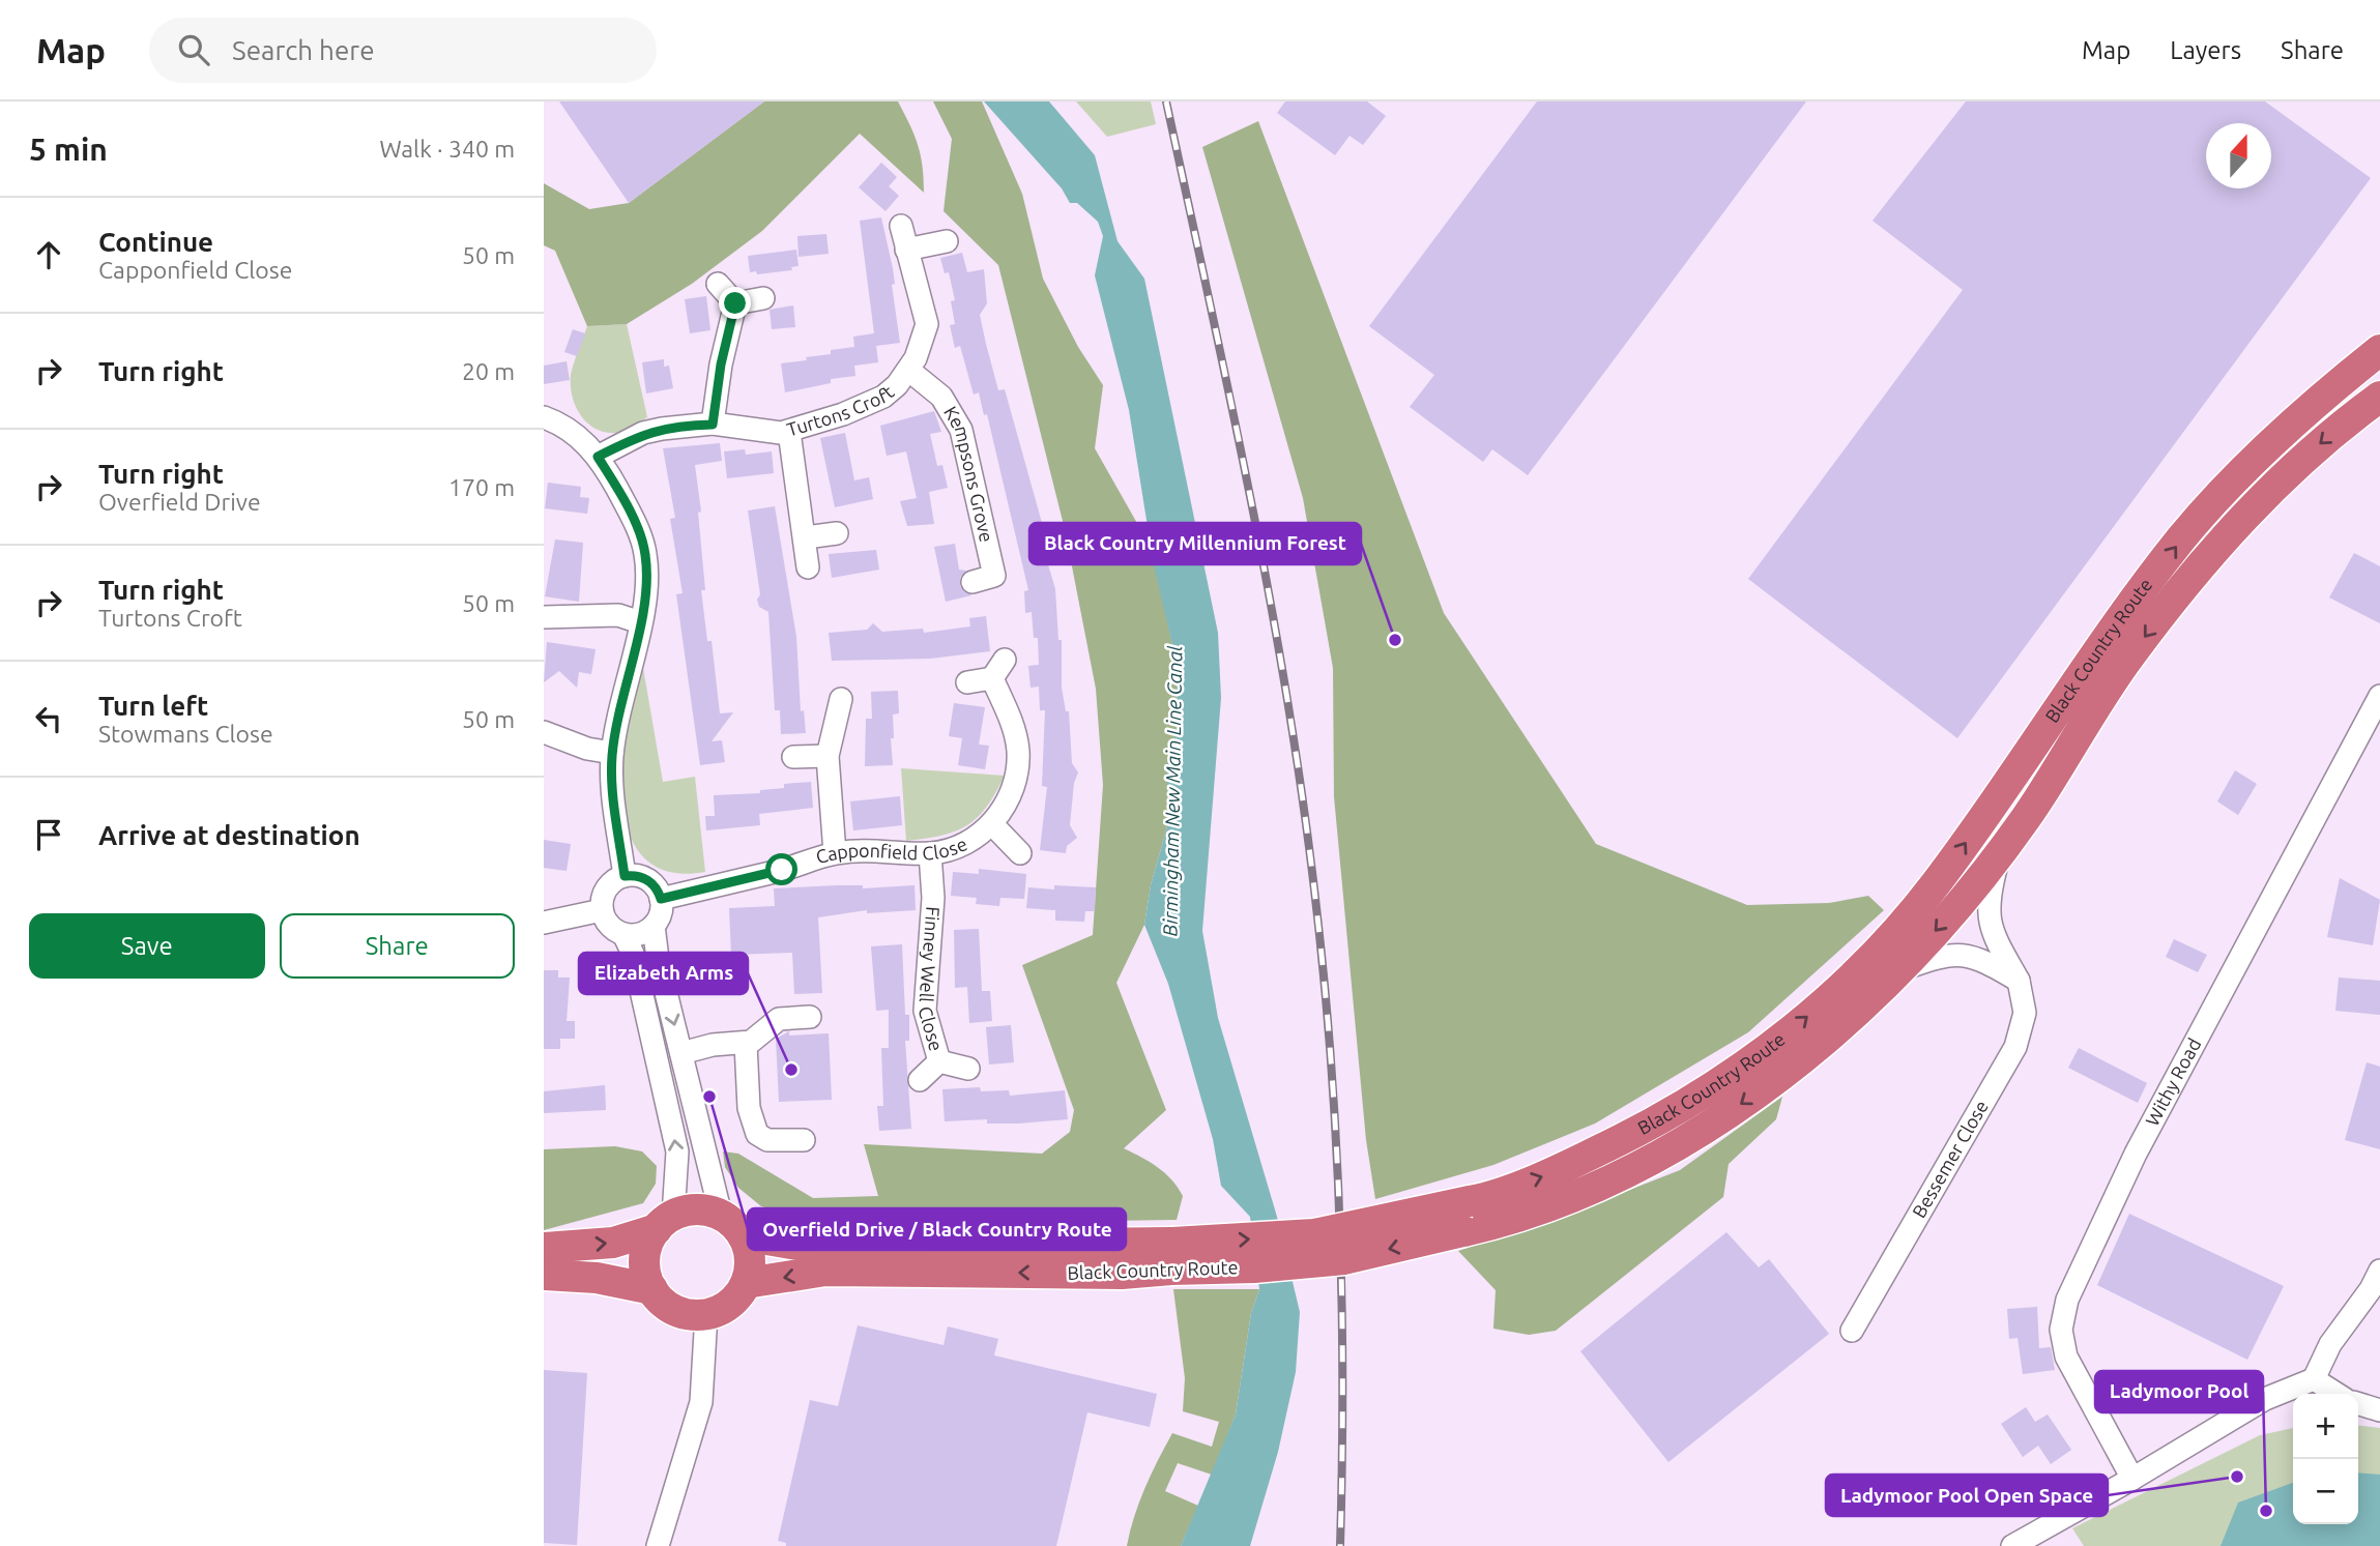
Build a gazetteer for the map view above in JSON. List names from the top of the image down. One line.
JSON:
{"streets":{"highway":["Black Country Route"],"street":["Turtons Croft","Kempsons Grove","Capponfield Close","Finney Well Close","Withy Road","Bessemer Close"]},"crossings":[["Turtons Croft","Kempsons Grove"],["Black Country Route","Bessemer Close"],["Capponfield Close","Finney Well Close"]],"water":["Birmingham New Main Line Canal"],"places":["Black Country Millennium Forest","Elizabeth Arms","Overfield Drive / Black Country Route","Ladymoor Pool Open Space","Ladymoor Pool"],"north":"top","page":{"header":"Map","search":"Search here","nav":["Map","Layers","Share"],"heading":["5 min","Walk · 340 m"],"list":[["Continue","Capponfield Close","50 m"],["Turn right","20 m"],["Turn right","Overfield Drive","170 m"],["Turn right","Turtons Croft","50 m"],["Turn left","Stowmans Close","50 m"],"Arrive at destination"],"buttons":["Save","Share"],"map_buttons":["+","−"]}}
